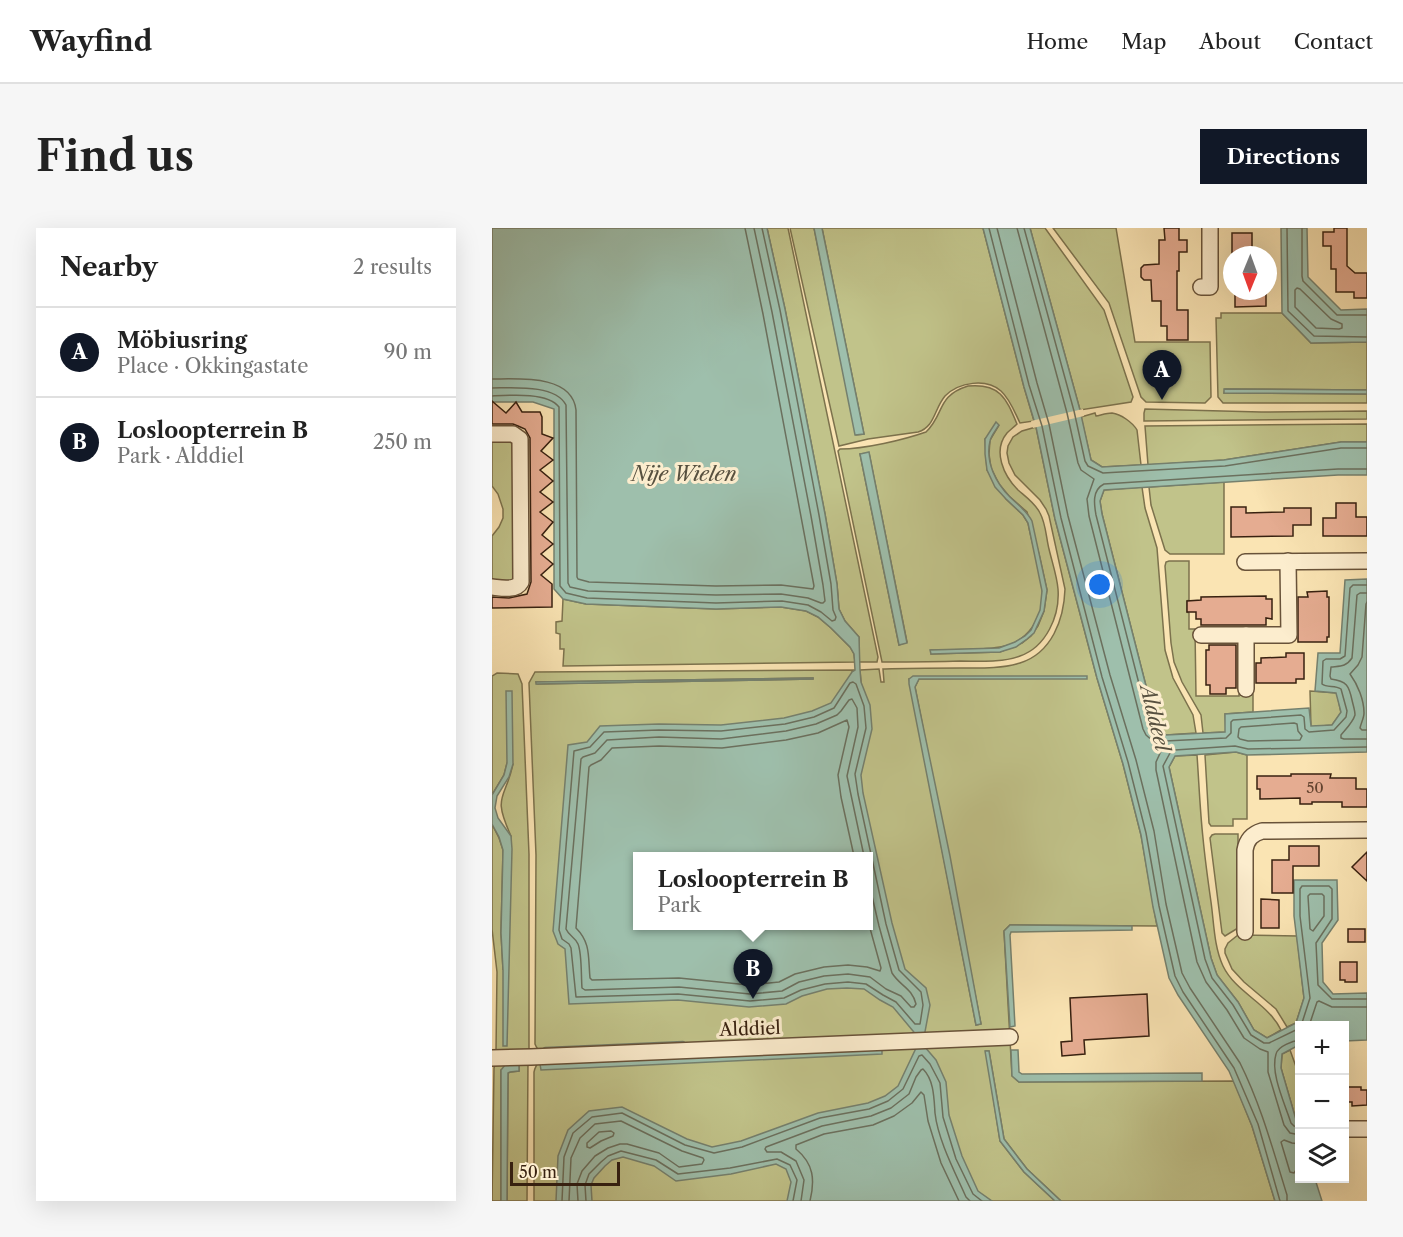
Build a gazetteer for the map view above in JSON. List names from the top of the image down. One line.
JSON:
{"streets":{"street":["Alddiel"]},"water":["Nije Wielen","Alddeel"],"house_numbers":["50"],"scale_bar":"50 m","north":"bottom","page":{"header":"Wayfind","nav":["Home","Map","About","Contact"],"buttons":"Directions","title":"Find us","heading":["Nearby","2 results"],"list":[{"mark":"A","name":"Möbiusring","note":"Place · Okkingastate","value":"90 m"},{"mark":"B","name":"Losloopterrein B","note":"Park · Alddiel","value":"250 m"}],"pins":["A","B"],"popup":["Losloopterrein B","Park"],"map_buttons":["+","−"],"scale":"50 m"}}
